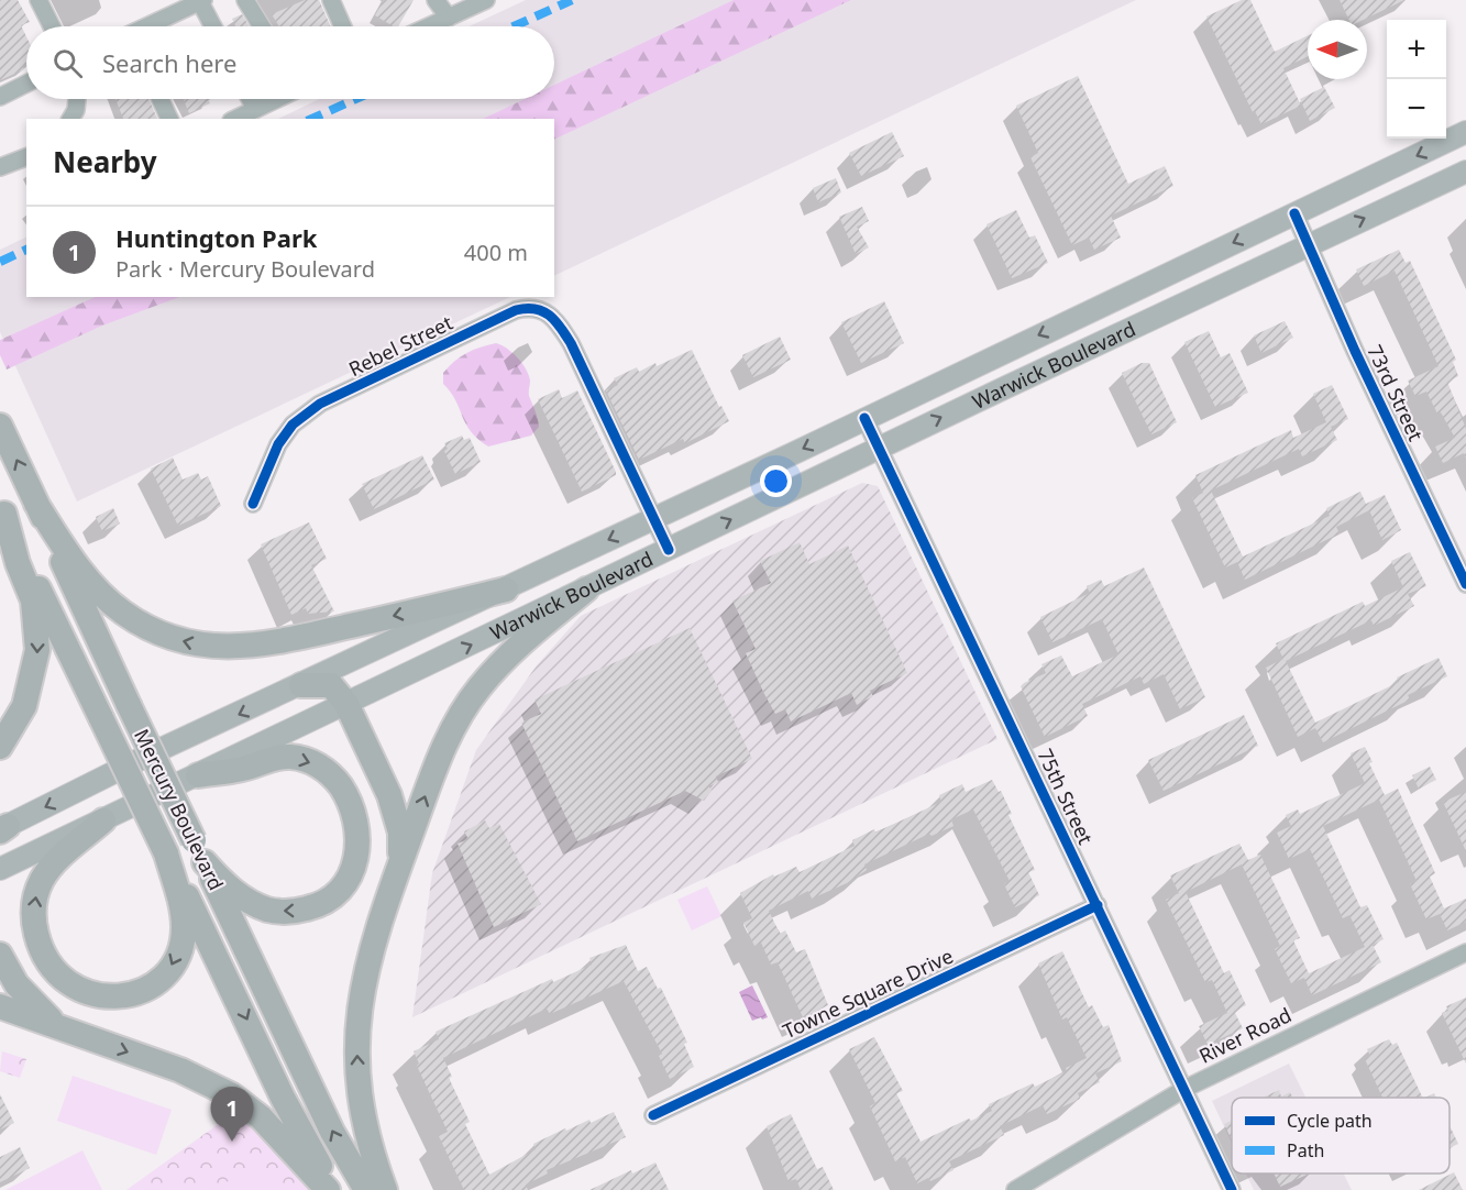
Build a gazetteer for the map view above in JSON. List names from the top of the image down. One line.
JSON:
{"streets":{"highway":["Mercury Boulevard"],"main road":["Warwick Boulevard"],"street":["Rebel Street","73rd Street","75th Street","Towne Square Drive","River Road"]},"crossings":[["Rebel Street","Warwick Boulevard"],["Warwick Boulevard","73rd Street"],["Warwick Boulevard","75th Street"],["75th Street","Towne Square Drive"],["75th Street","River Road"]],"legend":["Cycle path","Path"],"north":"left","page":{"map_buttons":["+","−"],"search":"Search here","heading":"Nearby","list":[{"mark":"1","name":"Huntington Park","note":"Park · Mercury Boulevard","value":"400 m"}],"pins":"1"}}
